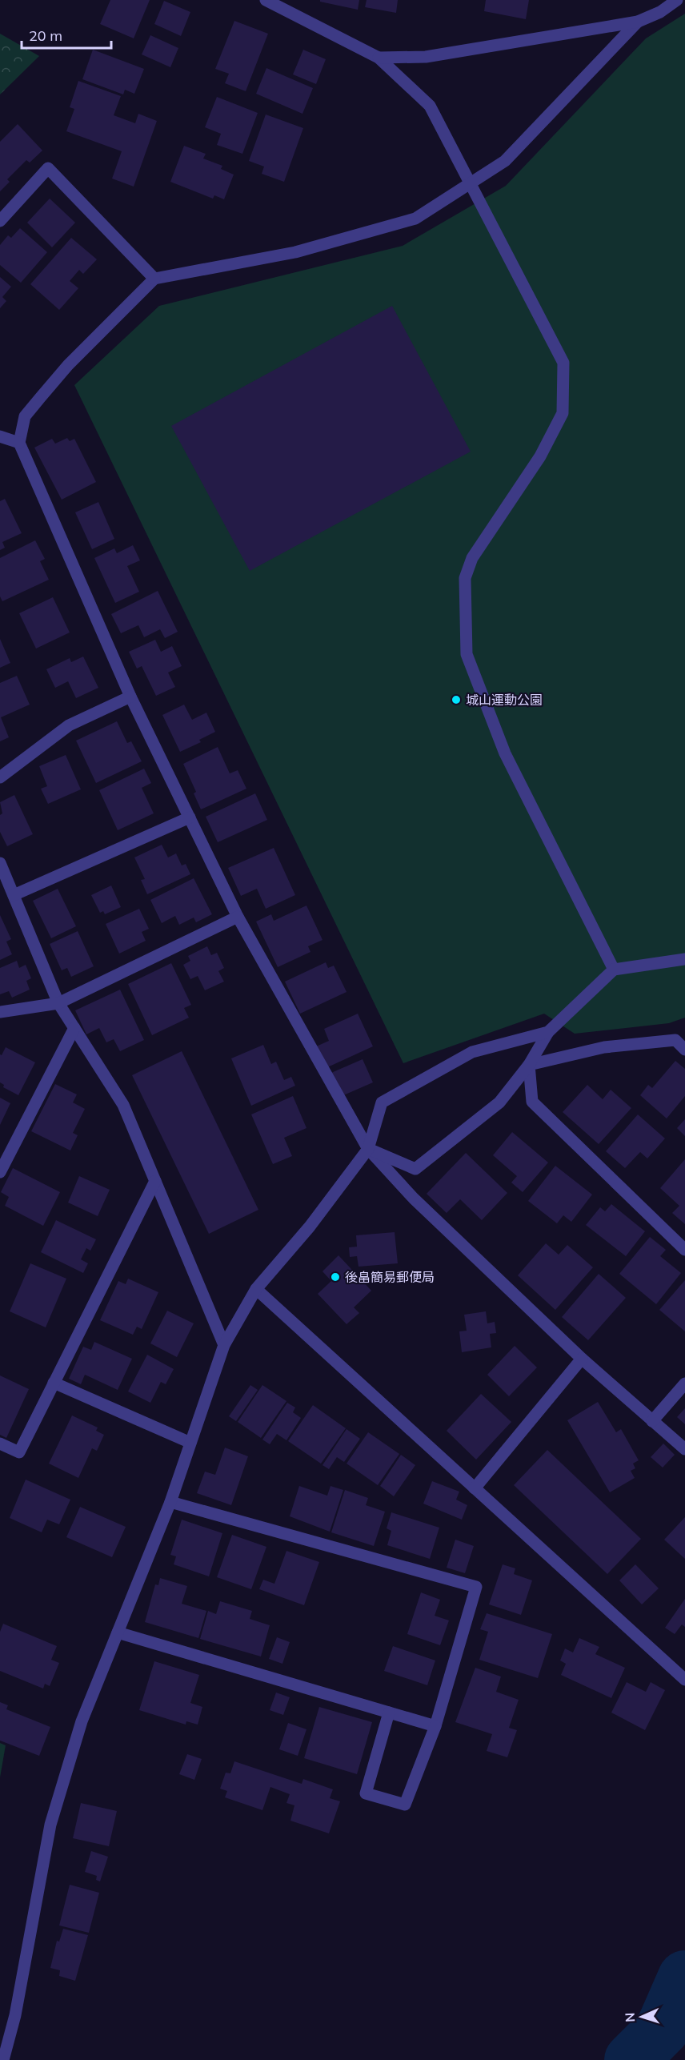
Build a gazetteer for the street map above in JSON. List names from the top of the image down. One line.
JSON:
{"places":["城山運動公園","後畠簡易郵便局"],"scale_bar":"20 m","north":"left"}
